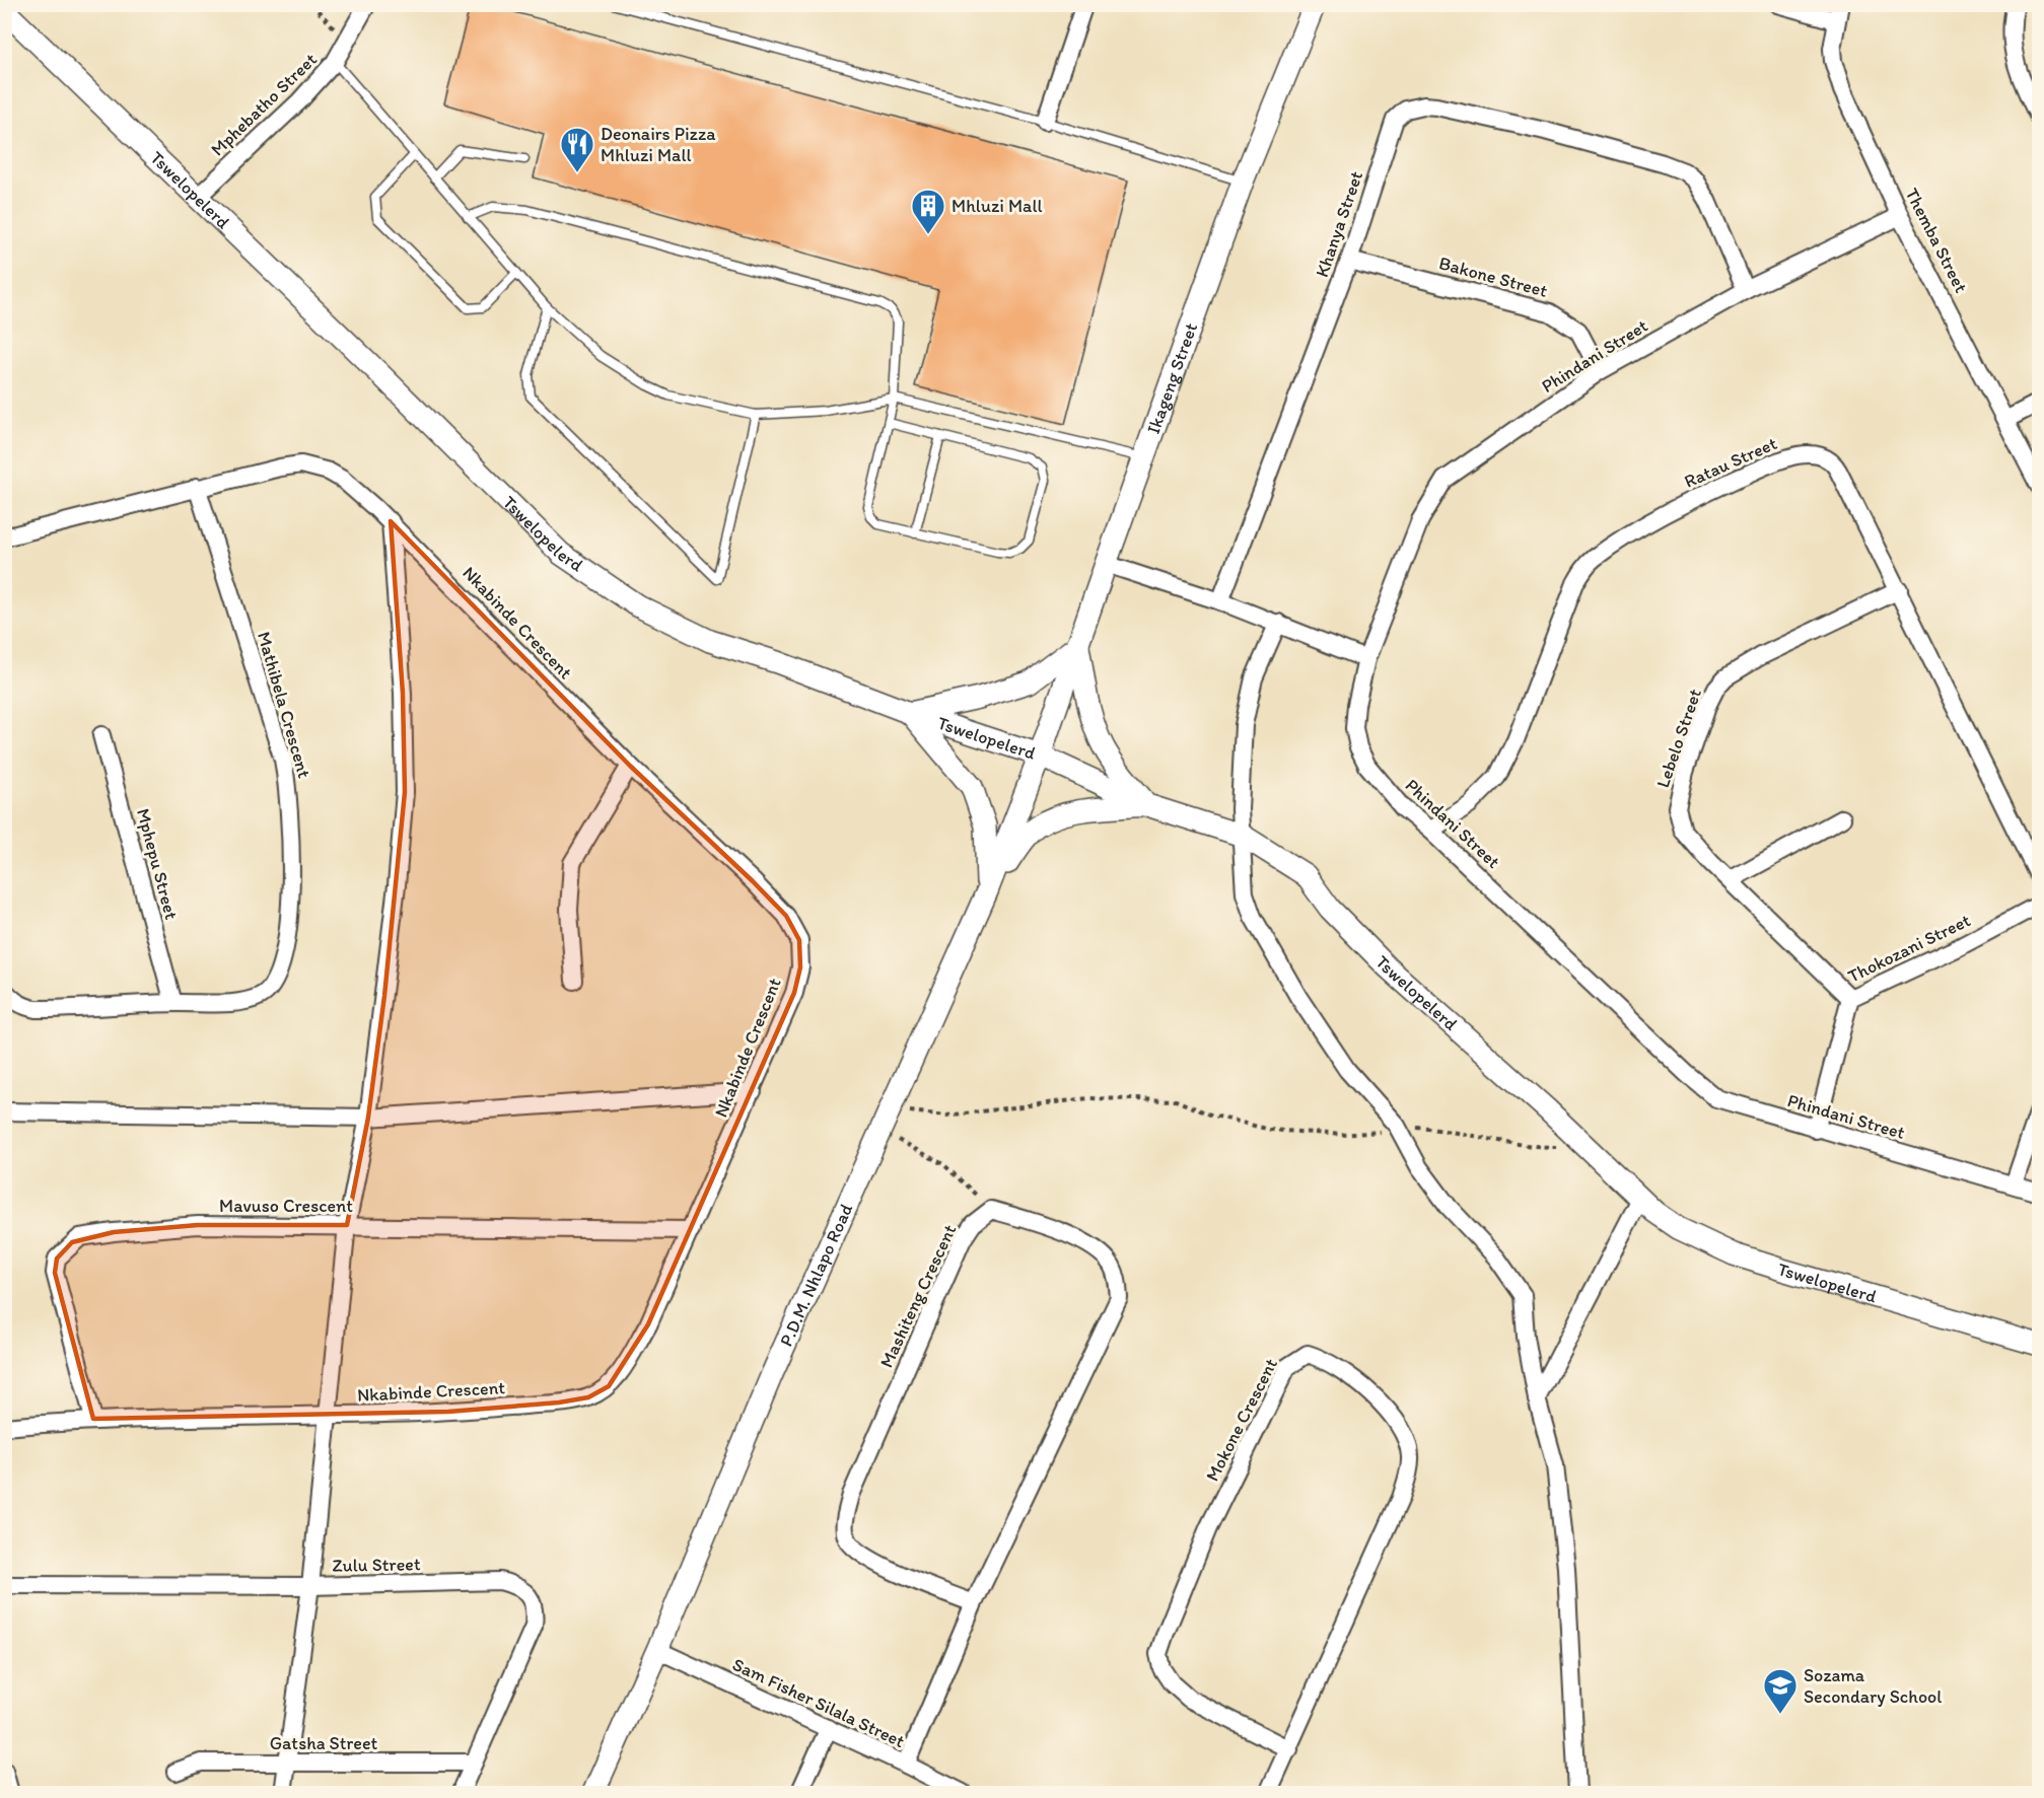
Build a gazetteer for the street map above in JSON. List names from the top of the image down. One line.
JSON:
{"streets":{"street":["Mphebatho Street","Tswelopelerd","Khanya Street","Themba Street","Bakone Street","Phindani Street","Ikageng Street","Ratau Street","Nkabinde Crescent","Mathibela Crescent","Lebelo Street","Mphepu Street","Thokozani Street","Mavuso Crescent","P.D.M. Nhlapo Road","Mashiteng Crescent","Mokone Crescent","Zulu Street","Sam Fisher Silala Street","Gatsha Street"]},"crossings":[["Mphebatho Street","Tswelopelerd"],["Tswelopelerd","Ikageng Street"],["Tswelopelerd","P.D.M. Nhlapo Road"],["Khanya Street","Bakone Street"],["Khanya Street","Phindani Street"],["Themba Street","Phindani Street"],["Bakone Street","Phindani Street"],["Phindani Street","Ratau Street"],["Phindani Street","Thokozani Street"],["Ikageng Street","P.D.M. Nhlapo Road"],["Ratau Street","Lebelo Street"],["Nkabinde Crescent","Mathibela Crescent"],["Nkabinde Crescent","Mavuso Crescent"],["Mathibela Crescent","Mphepu Street"],["Lebelo Street","Thokozani Street"],["P.D.M. Nhlapo Road","Sam Fisher Silala Street"],["Zulu Street","Gatsha Street"]],"places":{"restaurant":["Deonairs Pizza Mhluzi Mall"],"building":["Mhluzi Mall"],"school or university":["Sozama Secondary School"]}}
